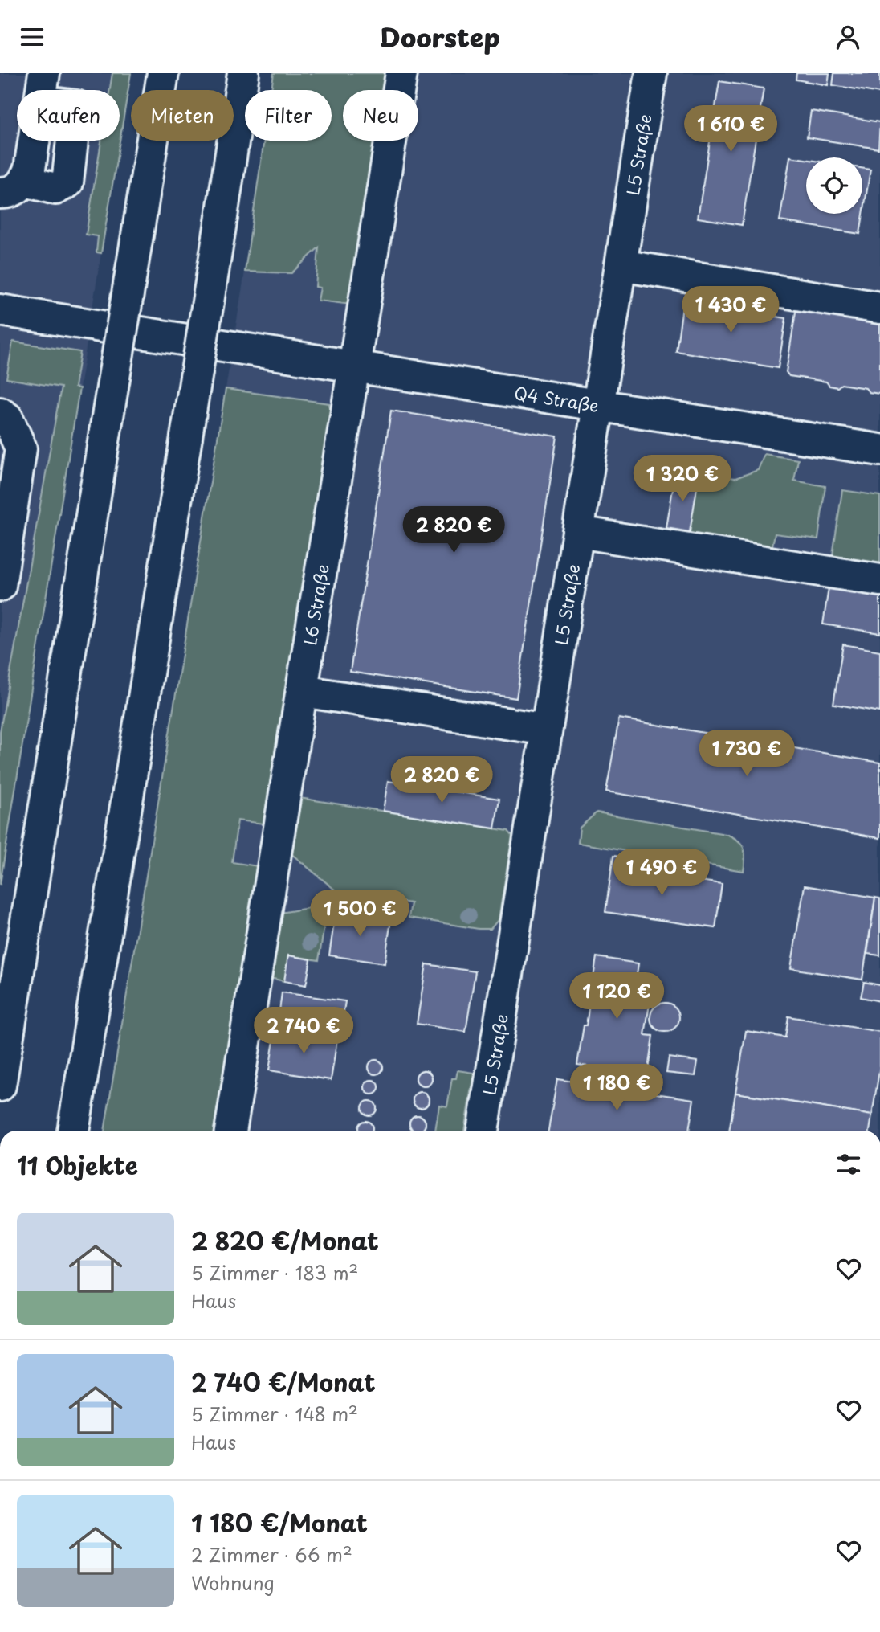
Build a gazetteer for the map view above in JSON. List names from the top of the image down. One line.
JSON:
{"streets":{"main road":["L5 Straße","Q4 Straße","L6 Straße"]},"crossings":[["L5 Straße","Q4 Straße"],["Q4 Straße","L6 Straße"]],"page":{"header":"Doorstep","chip":["Kaufen","Mieten","Filter","Neu"],"price":["1 610 €","1 430 €","1 320 €","2 820 €","1 730 €","2 820 €","1 490 €","1 500 €","1 120 €","2 740 €","1 180 €"],"heading":"11 Objekte","list":[{"name":"2 820 €/Monat","note":"5 Zimmer · 183 m² · Haus"},{"name":"2 740 €/Monat","note":"5 Zimmer · 148 m² · Haus"},{"name":"1 180 €/Monat","note":"2 Zimmer · 66 m² · Wohnung"}]}}
